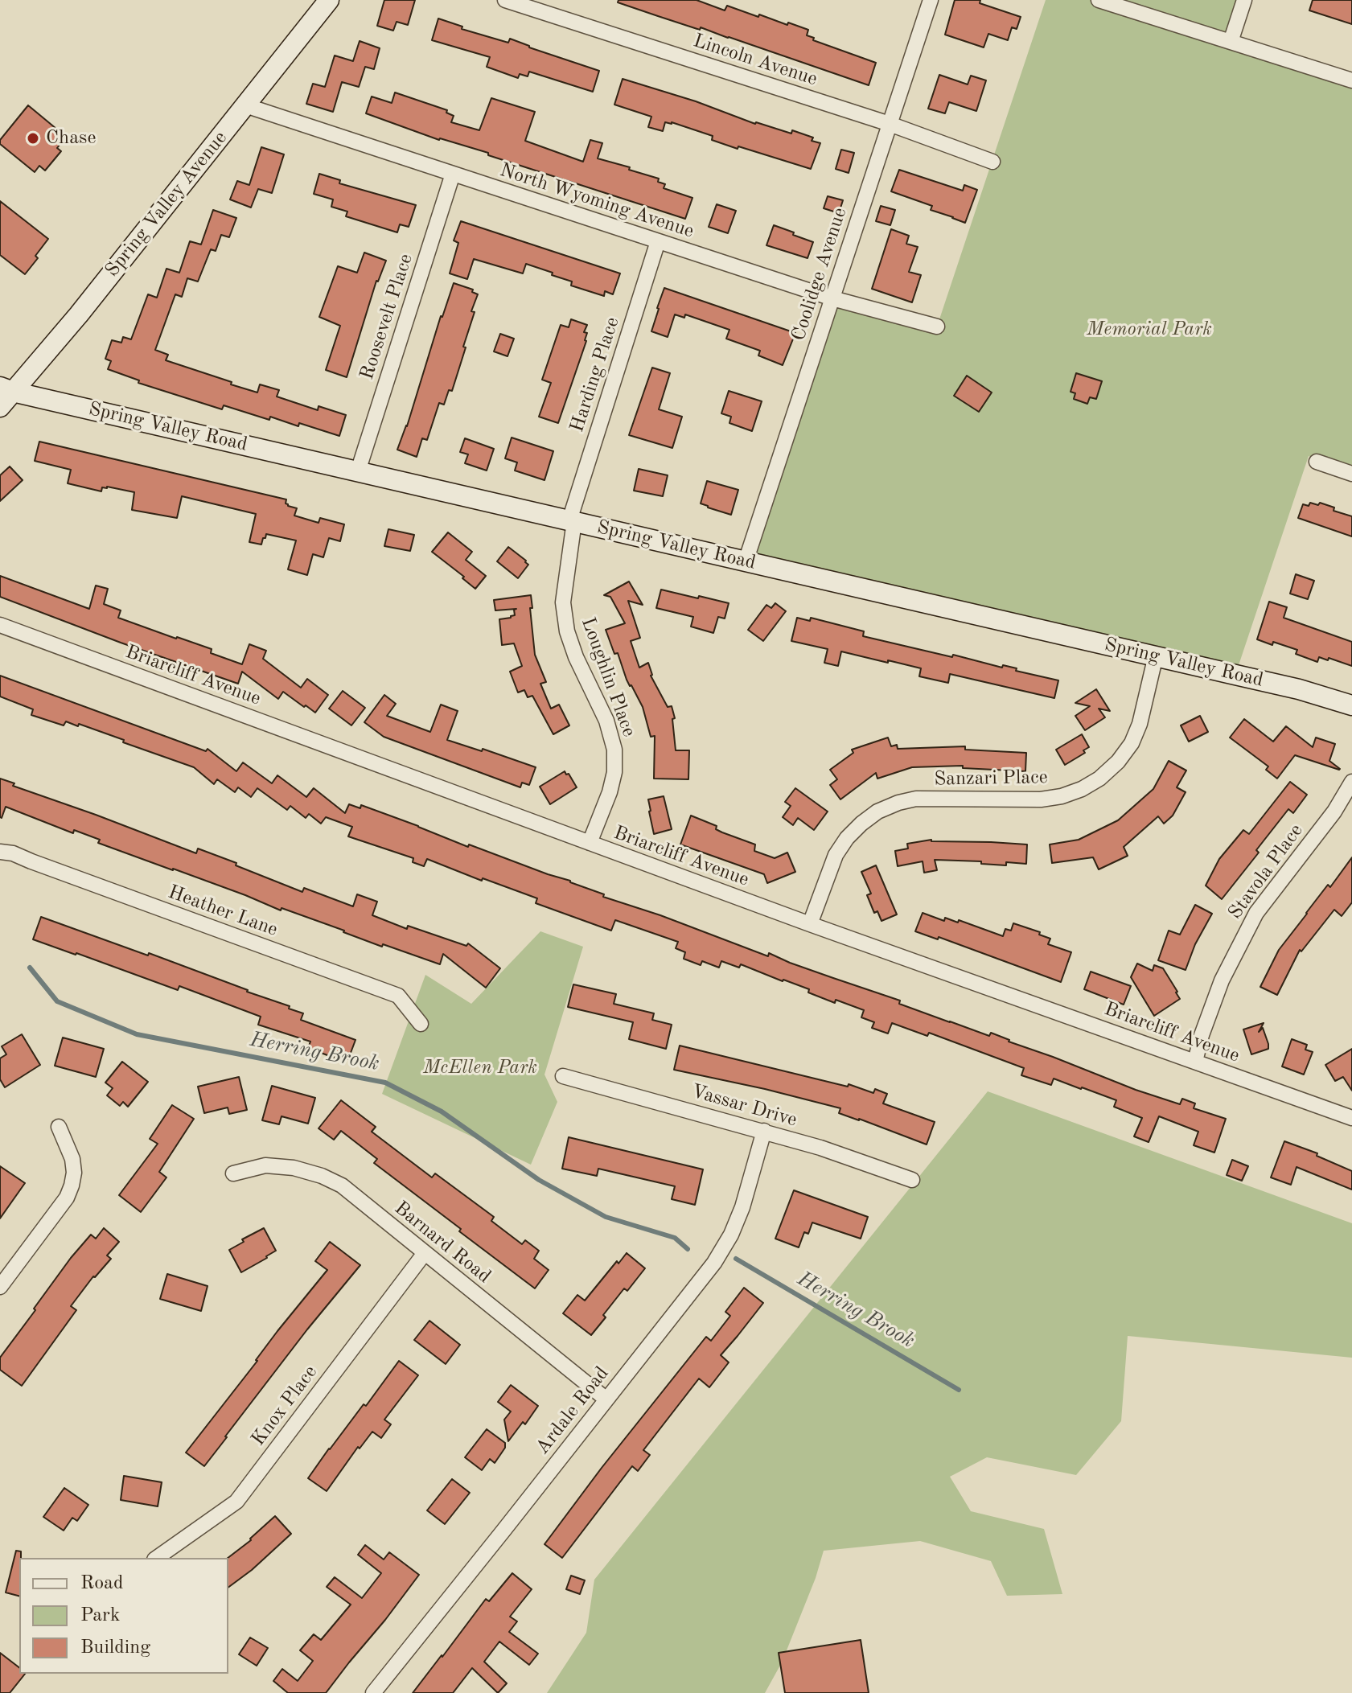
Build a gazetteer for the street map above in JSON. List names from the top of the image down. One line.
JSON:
{"streets":{"street":["Lincoln Avenue","North Wyoming Avenue","Spring Valley Avenue","Coolidge Avenue","Roosevelt Place","Harding Place","Spring Valley Road","Briarcliff Avenue","Loughlin Place","Sanzari Place","Stavola Place","Heather Lane","Vassar Drive","Barnard Road","Knox Place","Ardale Road"]},"crossings":[["Lincoln Avenue","Coolidge Avenue"],["North Wyoming Avenue","Spring Valley Avenue"],["North Wyoming Avenue","Coolidge Avenue"],["North Wyoming Avenue","Roosevelt Place"],["North Wyoming Avenue","Harding Place"],["Spring Valley Avenue","Spring Valley Road"],["Coolidge Avenue","Spring Valley Road"],["Roosevelt Place","Spring Valley Road"],["Harding Place","Spring Valley Road"],["Harding Place","Loughlin Place"],["Spring Valley Road","Loughlin Place"],["Spring Valley Road","Sanzari Place"],["Briarcliff Avenue","Loughlin Place"],["Briarcliff Avenue","Sanzari Place"],["Briarcliff Avenue","Stavola Place"],["Vassar Drive","Ardale Road"],["Barnard Road","Knox Place"],["Barnard Road","Ardale Road"]],"water":["Herring Brook"],"parks":["Memorial Park","McEllen Park"],"places":["Chase"],"legend":["Road","Park","Building"]}
